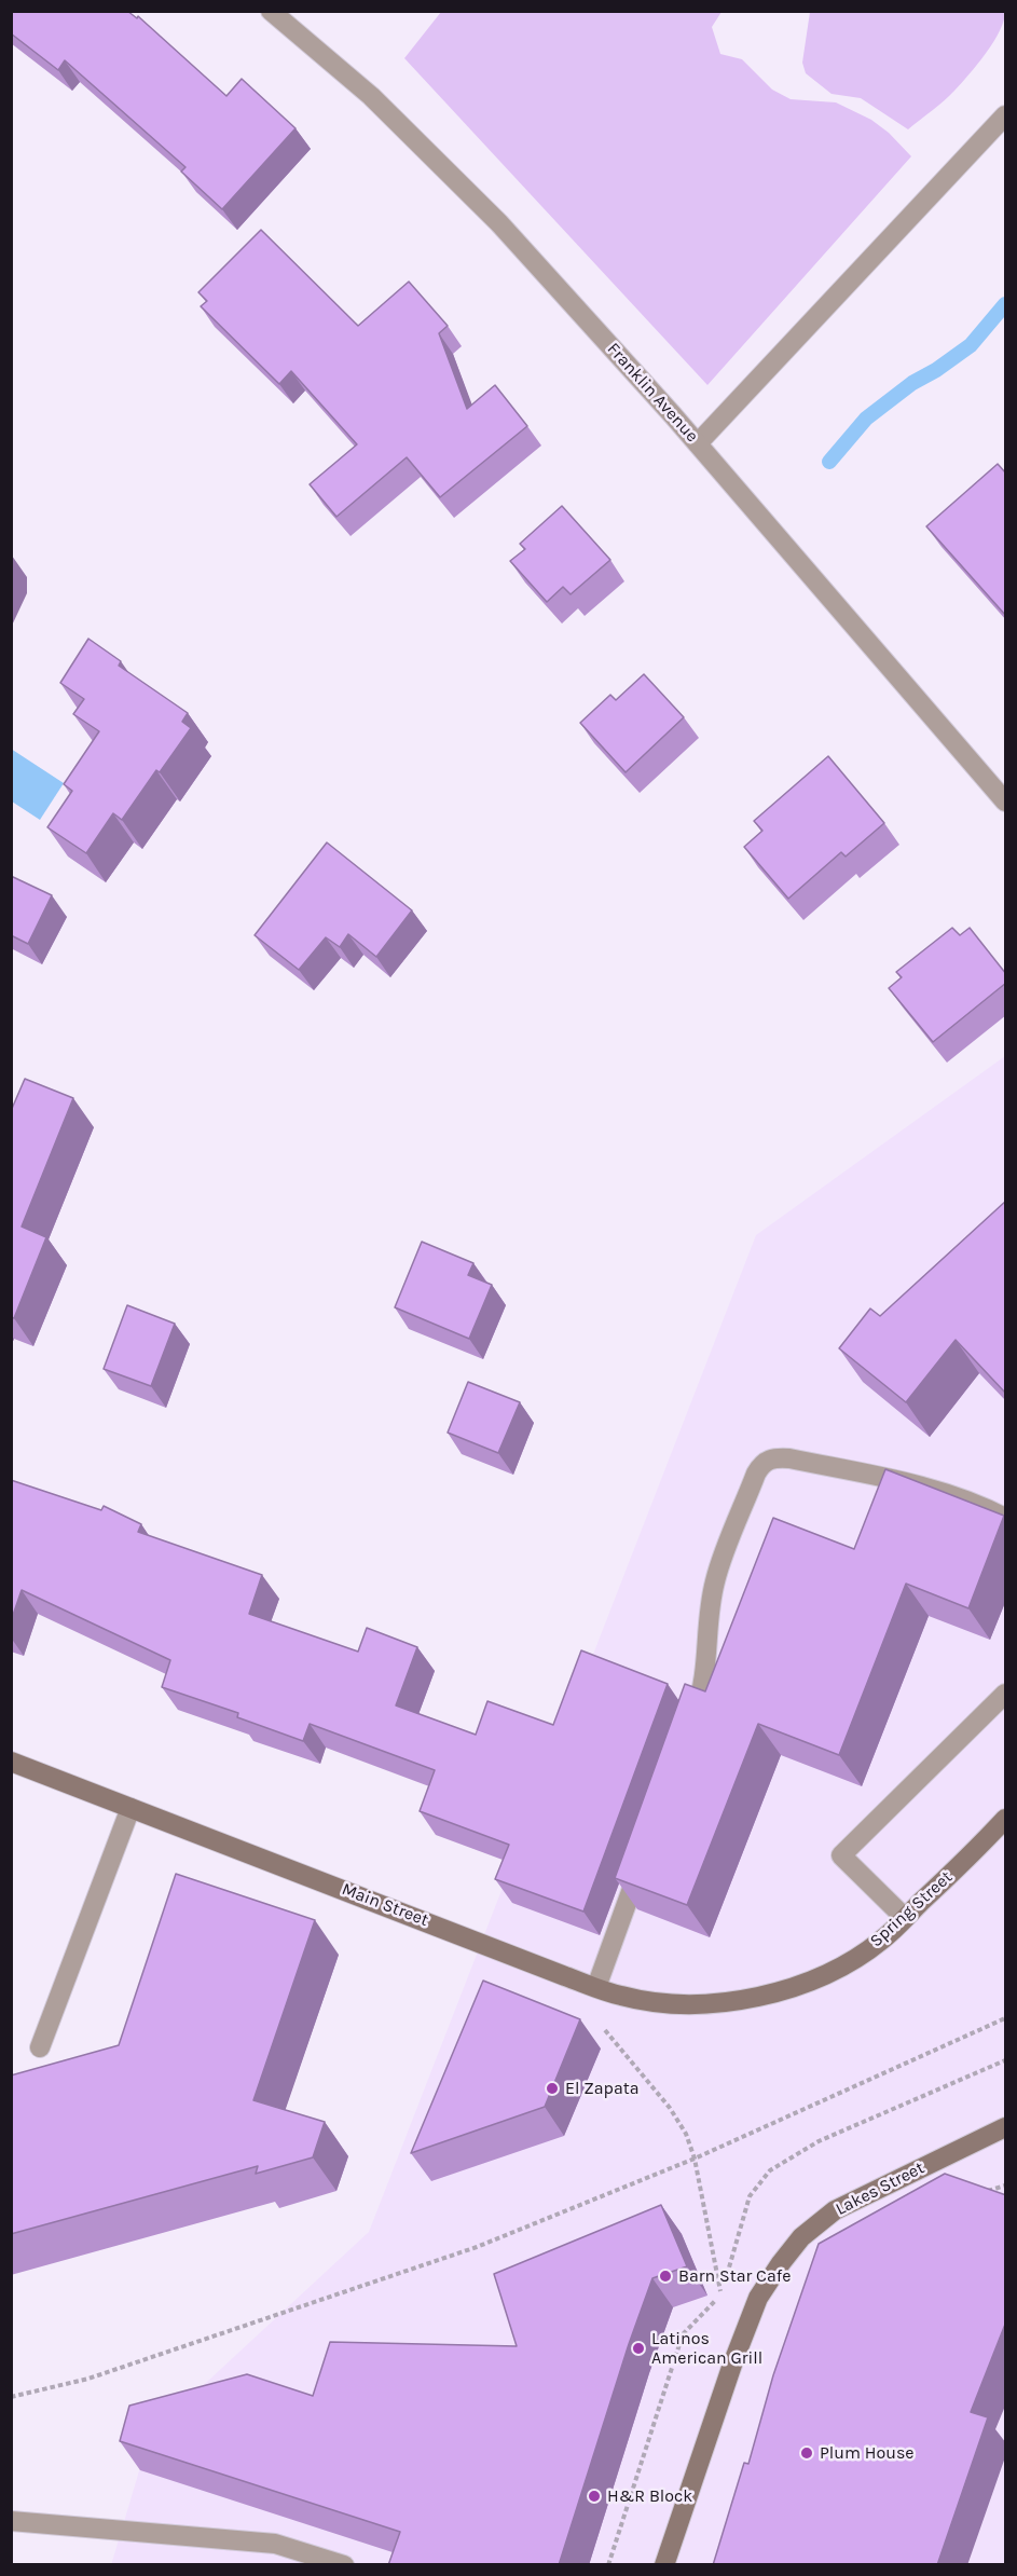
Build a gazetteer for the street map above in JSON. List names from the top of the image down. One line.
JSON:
{"streets":{"street":["Franklin Avenue","Main Street","Spring Street","Lakes Street"]},"crossings":[["Main Street","Spring Street"]],"places":["El Zapata","Barn Star Cafe","Latinos American Grill","Plum House","H&R Block"]}
